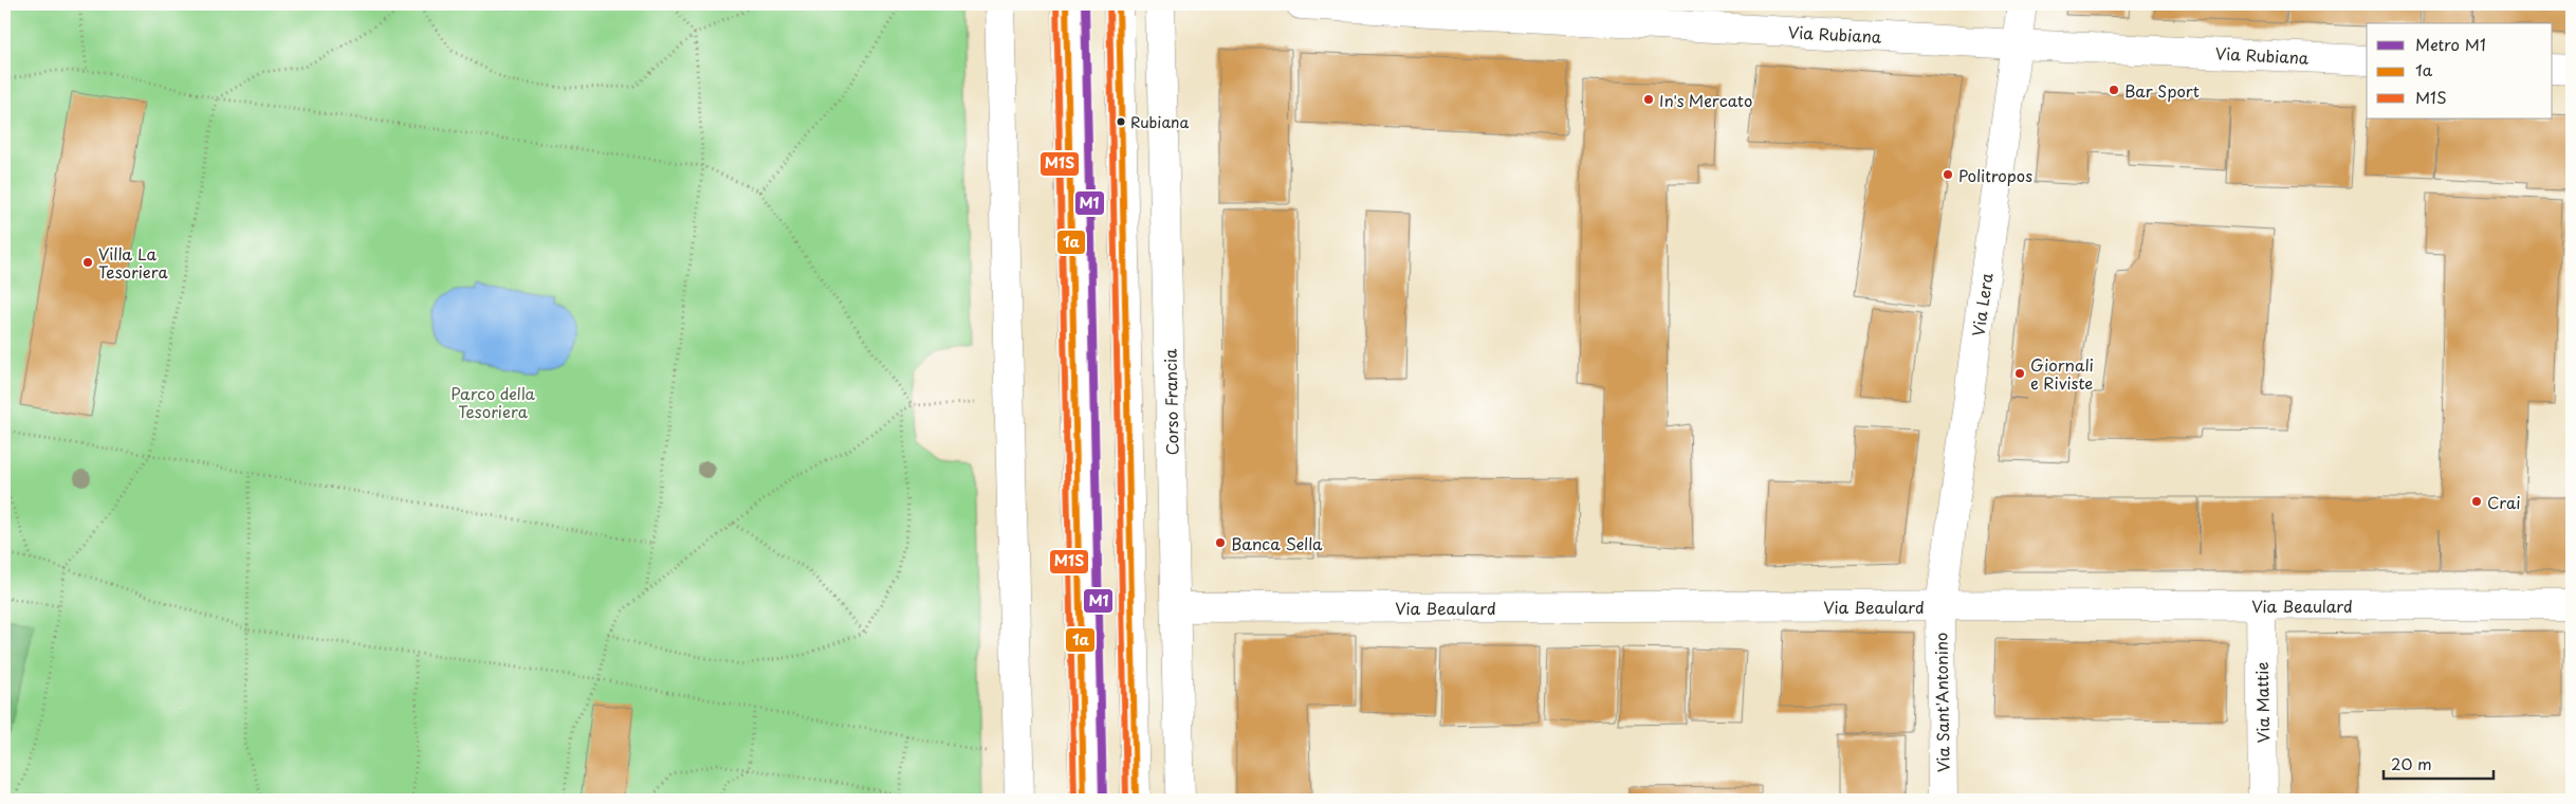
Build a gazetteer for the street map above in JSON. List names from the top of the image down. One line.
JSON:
{"streets":{"street":["Via Rubiana","Via Lera","Corso Francia","Via Beaulard","Via Sant'Antonino","Via Mattie"]},"crossings":[["Via Rubiana","Via Lera"],["Via Lera","Via Beaulard"],["Via Lera","Via Sant'Antonino"],["Corso Francia","Via Beaulard"],["Via Beaulard","Via Sant'Antonino"],["Via Beaulard","Via Mattie"]],"parks":["Parco della Tesoriera"],"places":["Bar Sport","In's Mercato","Rubiana","Politropos","Villa La Tesoriera","Giornali e Riviste","Crai","Banca Sella"],"lines":["metro line M1","transit line 1a","transit line M1S"],"legend":["Metro M1","1a","M1S"],"scale_bar":"20 m"}
